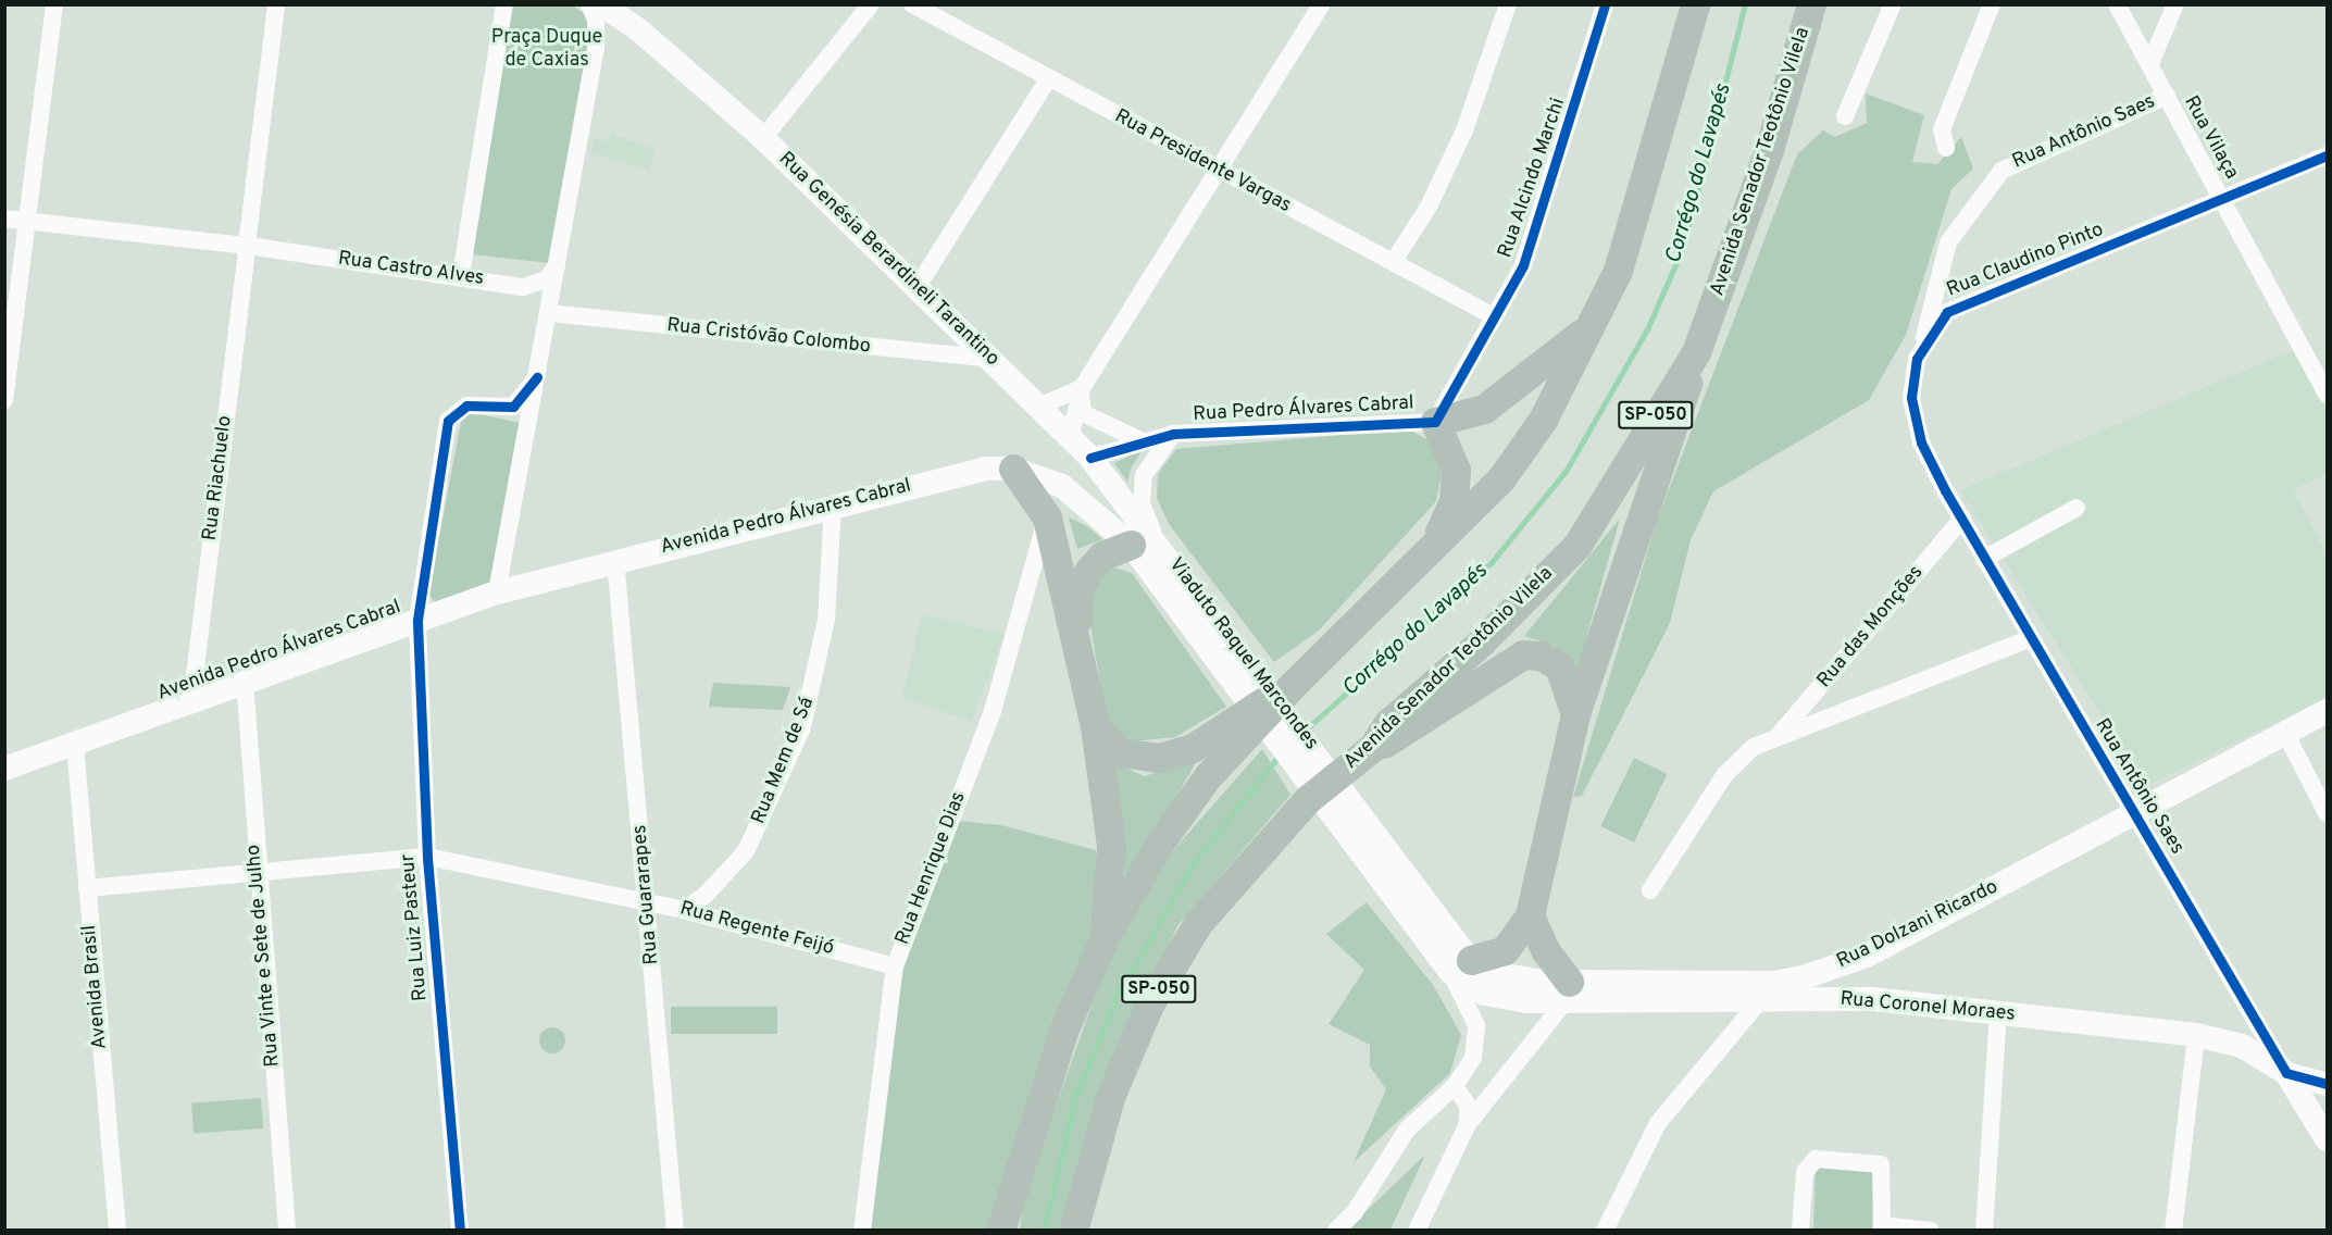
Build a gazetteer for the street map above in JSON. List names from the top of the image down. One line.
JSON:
{"streets":{"highway":["Avenida Senador Teotônio Vilela","SP-050"],"main road":["Rua Antônio Saes","Rua Genésia Berardineli Tarantino","Avenida Pedro Álvares Cabral","Viaduto Raquel Marcondes","Rua Dolzani Ricardo","Rua Coronel Moraes"],"street":["Rua Vilaça","Rua Presidente Vargas","Rua Alcindo Marchi","Rua Claudino Pinto","Rua Castro Alves","Rua Cristóvão Colombo","Rua Pedro Álvares Cabral","Rua Riachuelo","Rua das Monções","Rua Mem de Sá","Rua Henrique Dias","Rua Guararapes","Rua Luiz Pasteur","Rua Regente Feijó","Rua Vinte e Sete de Julho","Avenida Brasil"]},"crossings":[["Rua Antônio Saes","Rua Vilaça"],["Rua Antônio Saes","Rua Claudino Pinto"],["Rua Antônio Saes","Rua das Monções"],["Rua Antônio Saes","Rua Dolzani Ricardo"],["Rua Antônio Saes","Rua Coronel Moraes"],["Rua Vilaça","Rua Claudino Pinto"],["Rua Presidente Vargas","Rua Alcindo Marchi"],["Rua Alcindo Marchi","Rua Pedro Álvares Cabral"],["Rua Genésia Berardineli Tarantino","Rua Cristóvão Colombo"],["Rua Genésia Berardineli Tarantino","Rua Pedro Álvares Cabral"],["Rua Genésia Berardineli Tarantino","Avenida Pedro Álvares Cabral"],["Rua Genésia Berardineli Tarantino","Viaduto Raquel Marcondes"],["Rua Claudino Pinto","Rua das Monções"],["Rua Castro Alves","Rua Riachuelo"],["Rua Riachuelo","Avenida Pedro Álvares Cabral"],["Avenida Pedro Álvares Cabral","Viaduto Raquel Marcondes"],["Avenida Pedro Álvares Cabral","Rua Mem de Sá"],["Avenida Pedro Álvares Cabral","Rua Guararapes"],["Avenida Pedro Álvares Cabral","Rua Luiz Pasteur"],["Avenida Pedro Álvares Cabral","Rua Vinte e Sete de Julho"],["Avenida Pedro Álvares Cabral","Avenida Brasil"],["Viaduto Raquel Marcondes","Rua Dolzani Ricardo"],["Rua Mem de Sá","Rua Regente Feijó"],["Rua Henrique Dias","Rua Regente Feijó"],["Rua Guararapes","Rua Regente Feijó"],["Rua Dolzani Ricardo","Rua Coronel Moraes"],["Rua Luiz Pasteur","Rua Regente Feijó"],["Rua Regente Feijó","Rua Vinte e Sete de Julho"],["Rua Regente Feijó","Avenida Brasil"]],"water":["Corrégo do Lavapés"],"parks":["Praça Duque de Caxias"]}
